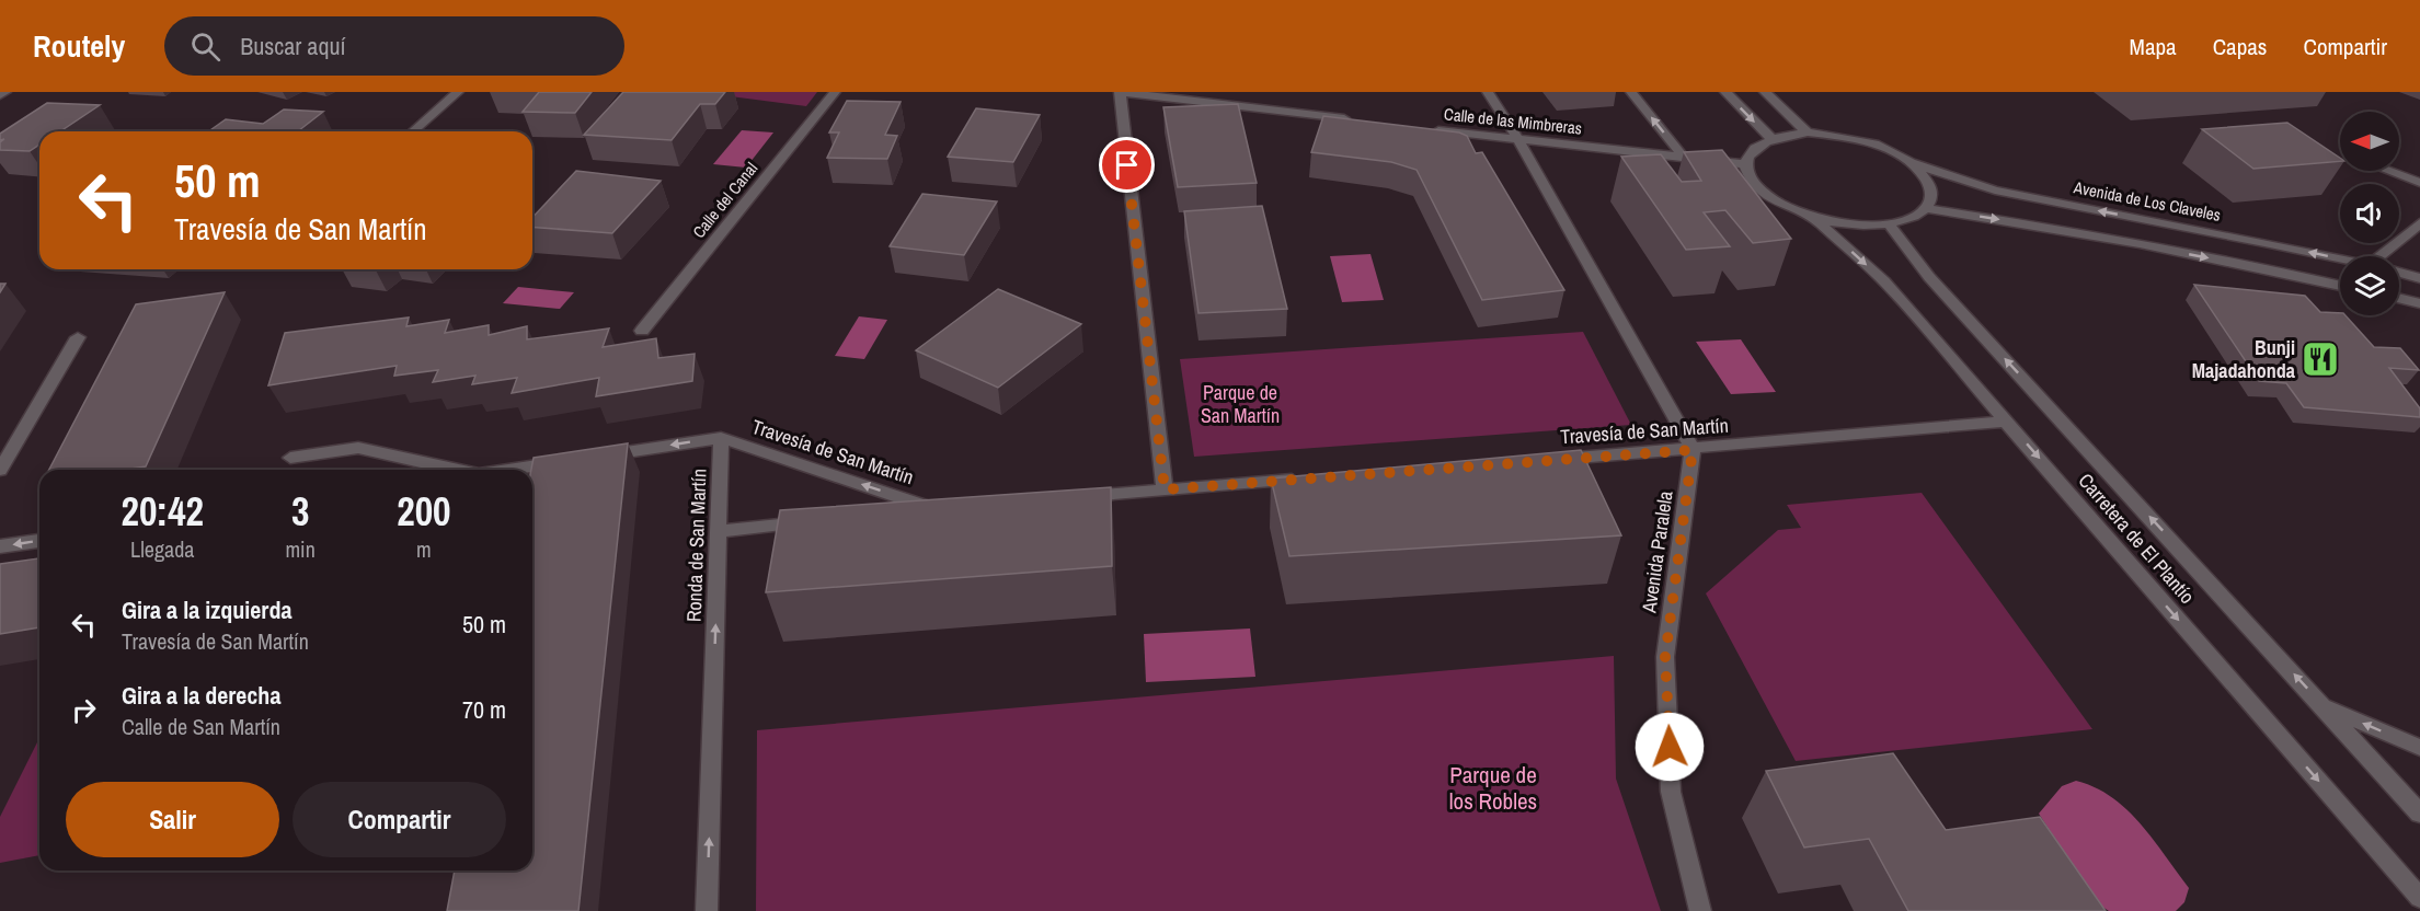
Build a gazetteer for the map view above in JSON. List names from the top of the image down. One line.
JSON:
{"streets":{"street":["Calle de las Mimbreras","Calle del Canal","Avenida de Los Claveles","Travesía de San Martín","Carretera de El Plantío","Ronda de San Martín","Avenida Paralela"]},"crossings":[["Travesía de San Martín","Carretera de El Plantío"],["Travesía de San Martín","Ronda de San Martín"],["Travesía de San Martín","Avenida Paralela"]],"parks":["Parque de San Martín","Parque de los Robles"],"places":{"restaurant":["Bunji Majadahonda"]},"north":"left","page":{"header":"Routely","search":"Buscar aquí","nav":["Mapa","Capas","Compartir"],"turn":["50 m","Travesía de San Martín"],"eta":["20:42","Llegada","3","min","200","m"],"list":[{"name":"Gira a la izquierda","note":"Travesía de San Martín","value":"50 m"},{"name":"Gira a la derecha","note":"Calle de San Martín","value":"70 m"}],"buttons":["Salir","Compartir"]}}
